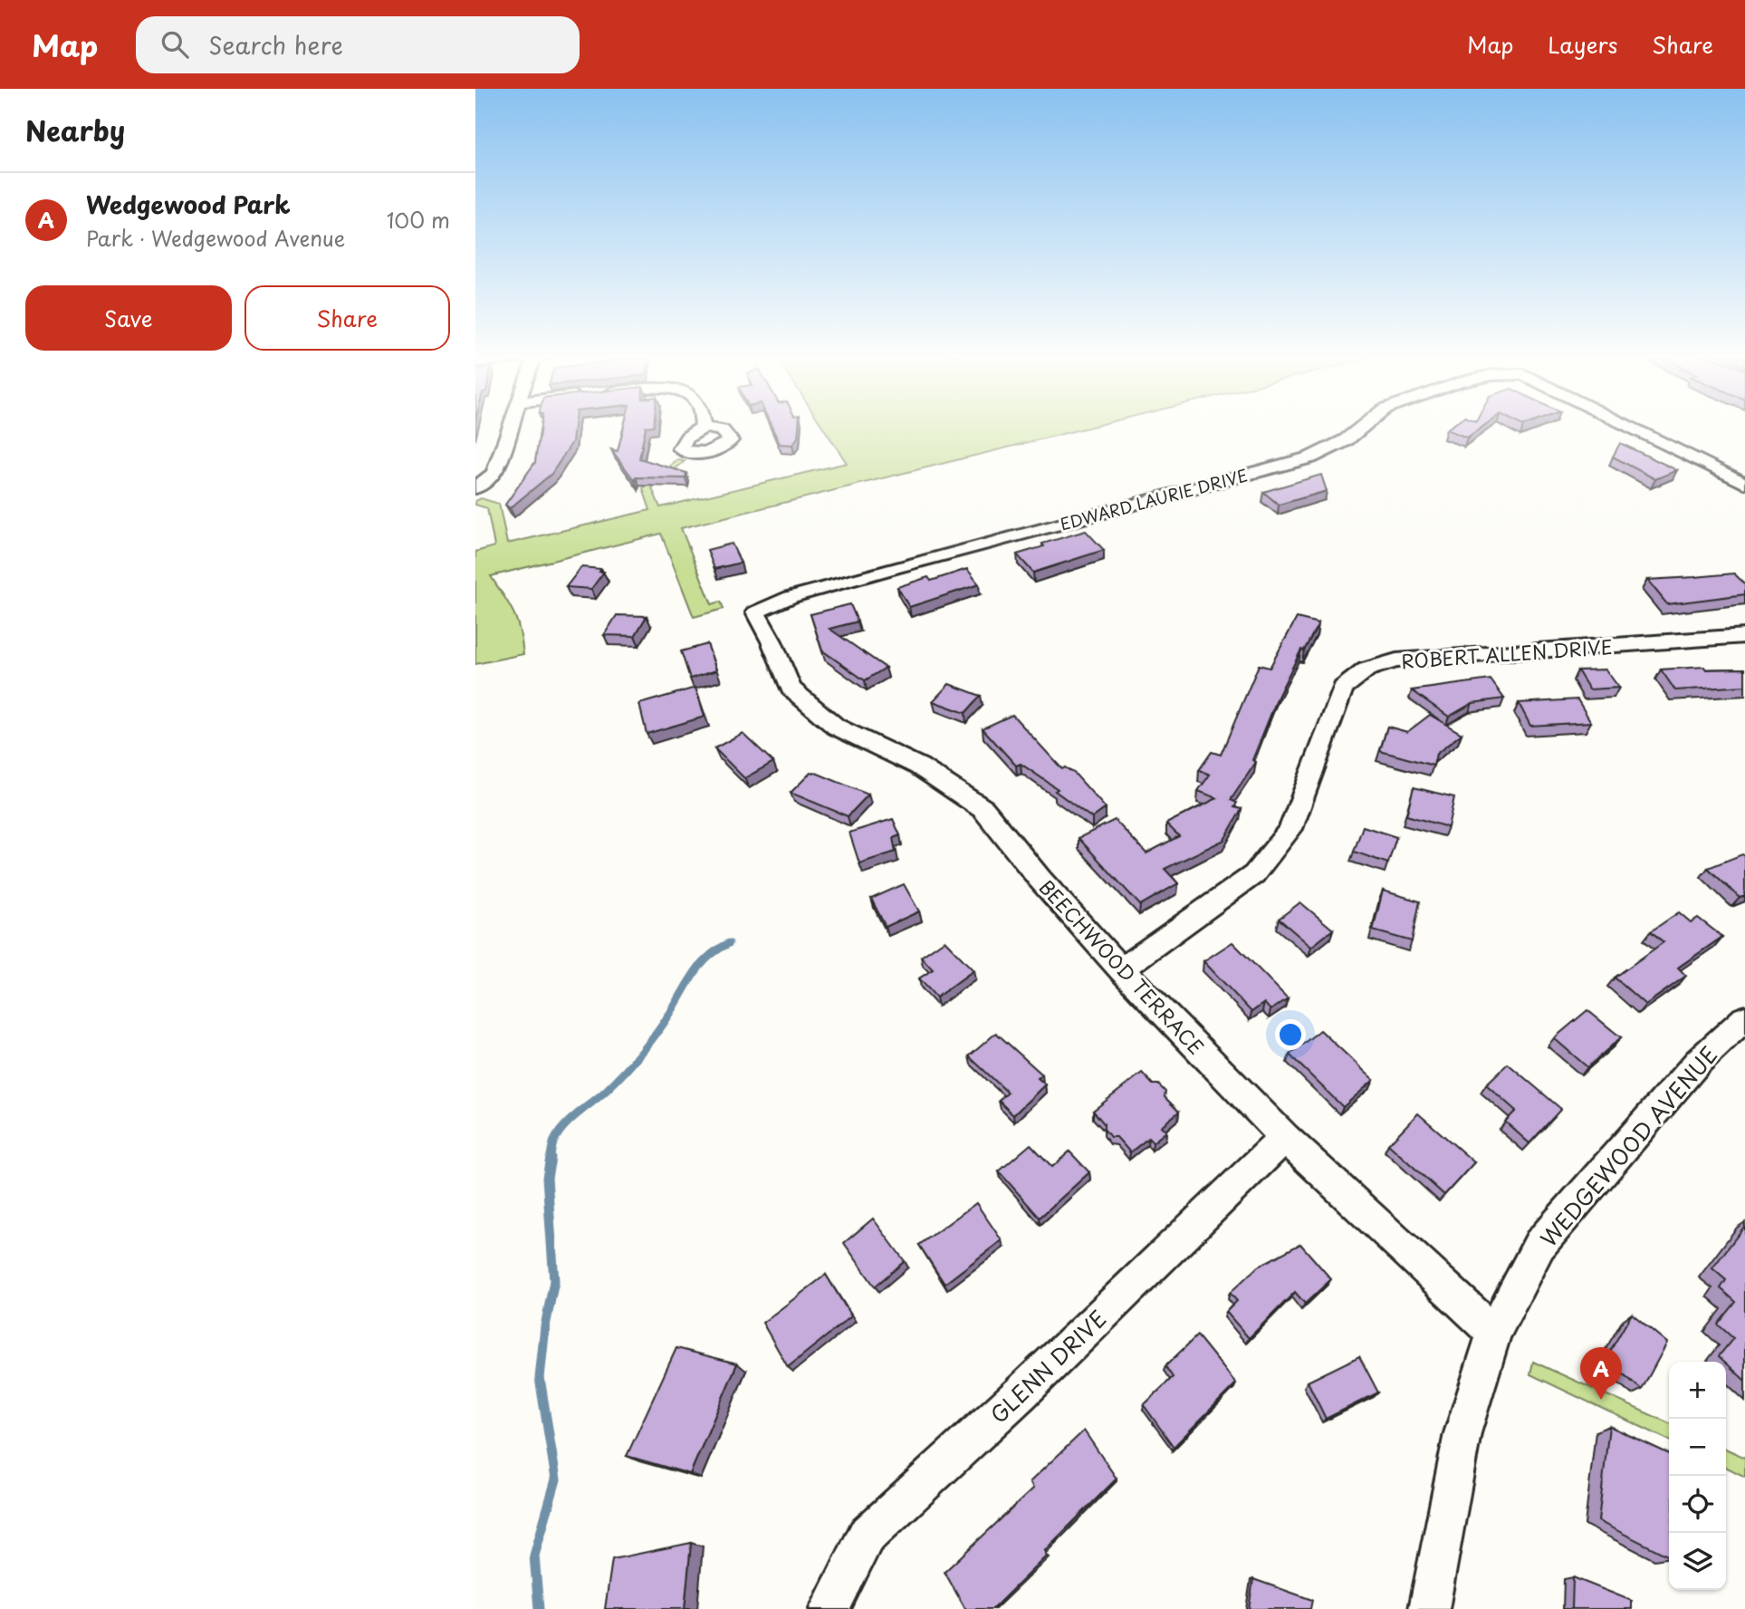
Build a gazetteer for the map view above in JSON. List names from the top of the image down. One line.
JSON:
{"streets":{"street":["EDWARD LAURIE DRIVE","ROBERT ALLEN DRIVE","BEECHWOOD TERRACE","WEDGEWOOD AVENUE","GLENN DRIVE"]},"crossings":[["EDWARD LAURIE DRIVE","BEECHWOOD TERRACE"],["ROBERT ALLEN DRIVE","BEECHWOOD TERRACE"],["BEECHWOOD TERRACE","WEDGEWOOD AVENUE"],["BEECHWOOD TERRACE","GLENN DRIVE"]],"page":{"header":"Map","search":"Search here","nav":["Map","Layers","Share"],"heading":"Nearby","list":[{"mark":"A","name":"Wedgewood Park","note":"Park · Wedgewood Avenue","value":"100 m"}],"buttons":["Save","Share"],"pins":"A","map_buttons":["+","−"]}}
